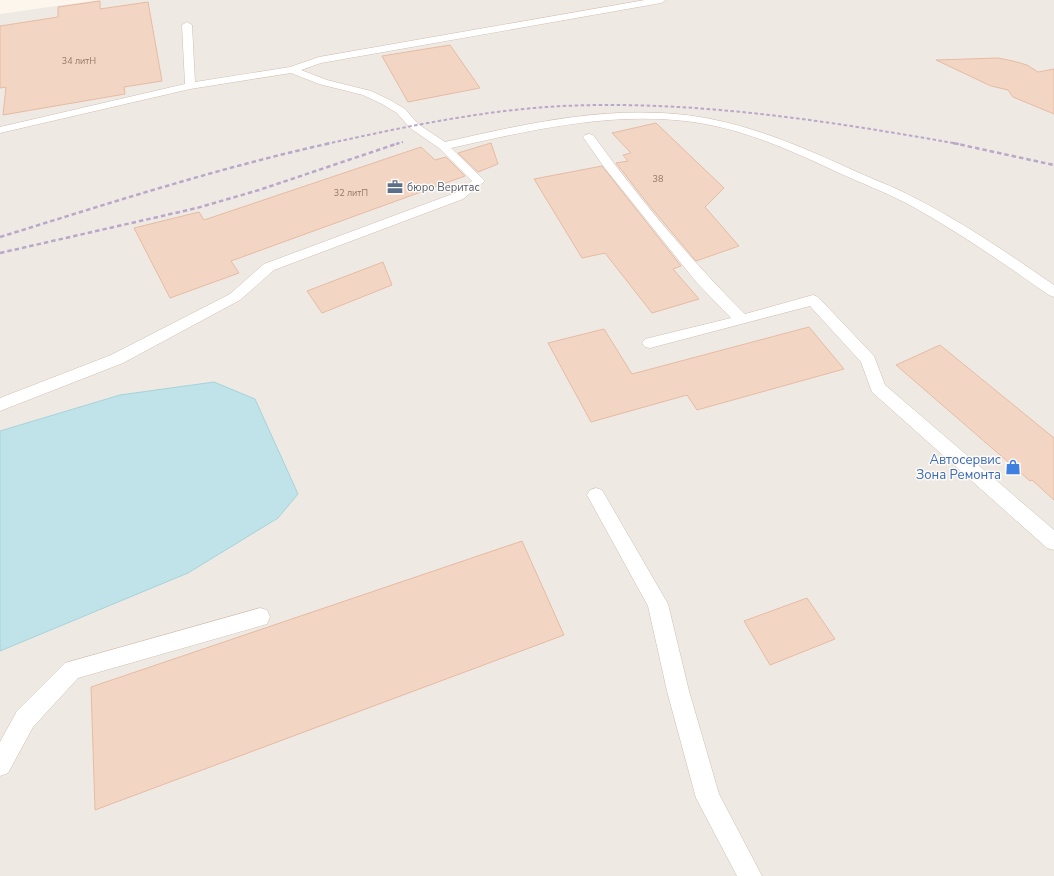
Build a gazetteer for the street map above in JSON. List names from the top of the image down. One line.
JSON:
{"places":{"office":["бюро Веритас"],"shop":["Автосервис Зона Ремонта"]},"house_numbers":["34 литН","38","32 литП"]}
